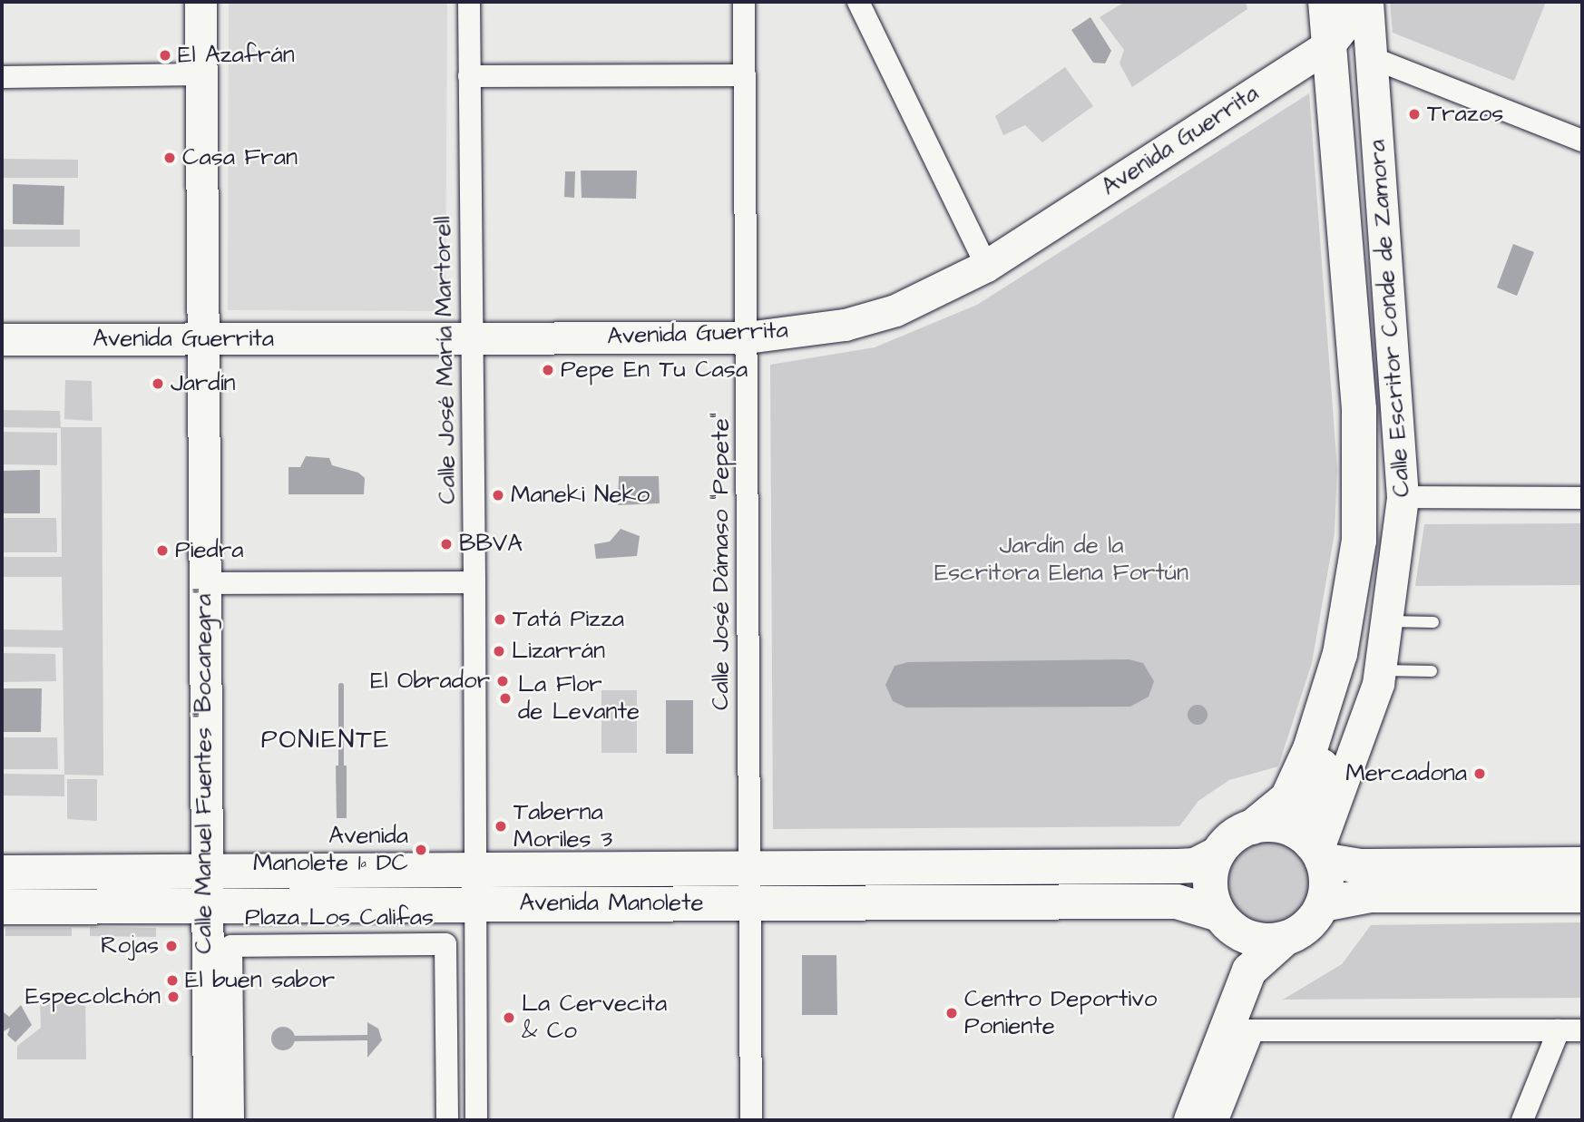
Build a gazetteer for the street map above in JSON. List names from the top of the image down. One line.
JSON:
{"streets":{"main road":["Calle Escritor Conde de Zamora","Avenida Manolete"],"street":["Avenida Guerrita","Calle José María Martorell","Calle José Dámaso \"Pepete\"","Calle Manuel Fuentes \"Bocanegra\"","Plaza Los Califas"]},"crossings":[["Avenida Guerrita","Calle Escritor Conde de Zamora"],["Avenida Guerrita","Calle José María Martorell"],["Avenida Guerrita","Calle José Dámaso \"Pepete\""],["Avenida Guerrita","Calle Manuel Fuentes \"Bocanegra\""],["Calle Escritor Conde de Zamora","Avenida Manolete"],["Calle José María Martorell","Avenida Manolete"],["Calle José Dámaso \"Pepete\"","Avenida Manolete"],["Calle Manuel Fuentes \"Bocanegra\"","Avenida Manolete"]],"districts":["PONIENTE"],"parks":["Jardín de la Escritora Elena Fortún"],"places":["El Azafrán","Trazos","Casa Fran","Pepe En Tu Casa","Jardín","Maneki Neko","BBVA","Piedra","Tatá Pizza","Lizarrán","El Obrador","La Flor de Levante","Mercadona","Taberna Moriles 3","Avenida Manolete 1ª DC","Rojas","El buen sabor","Especolchón","Centro Deportivo Poniente","La Cervecita & Co"]}
